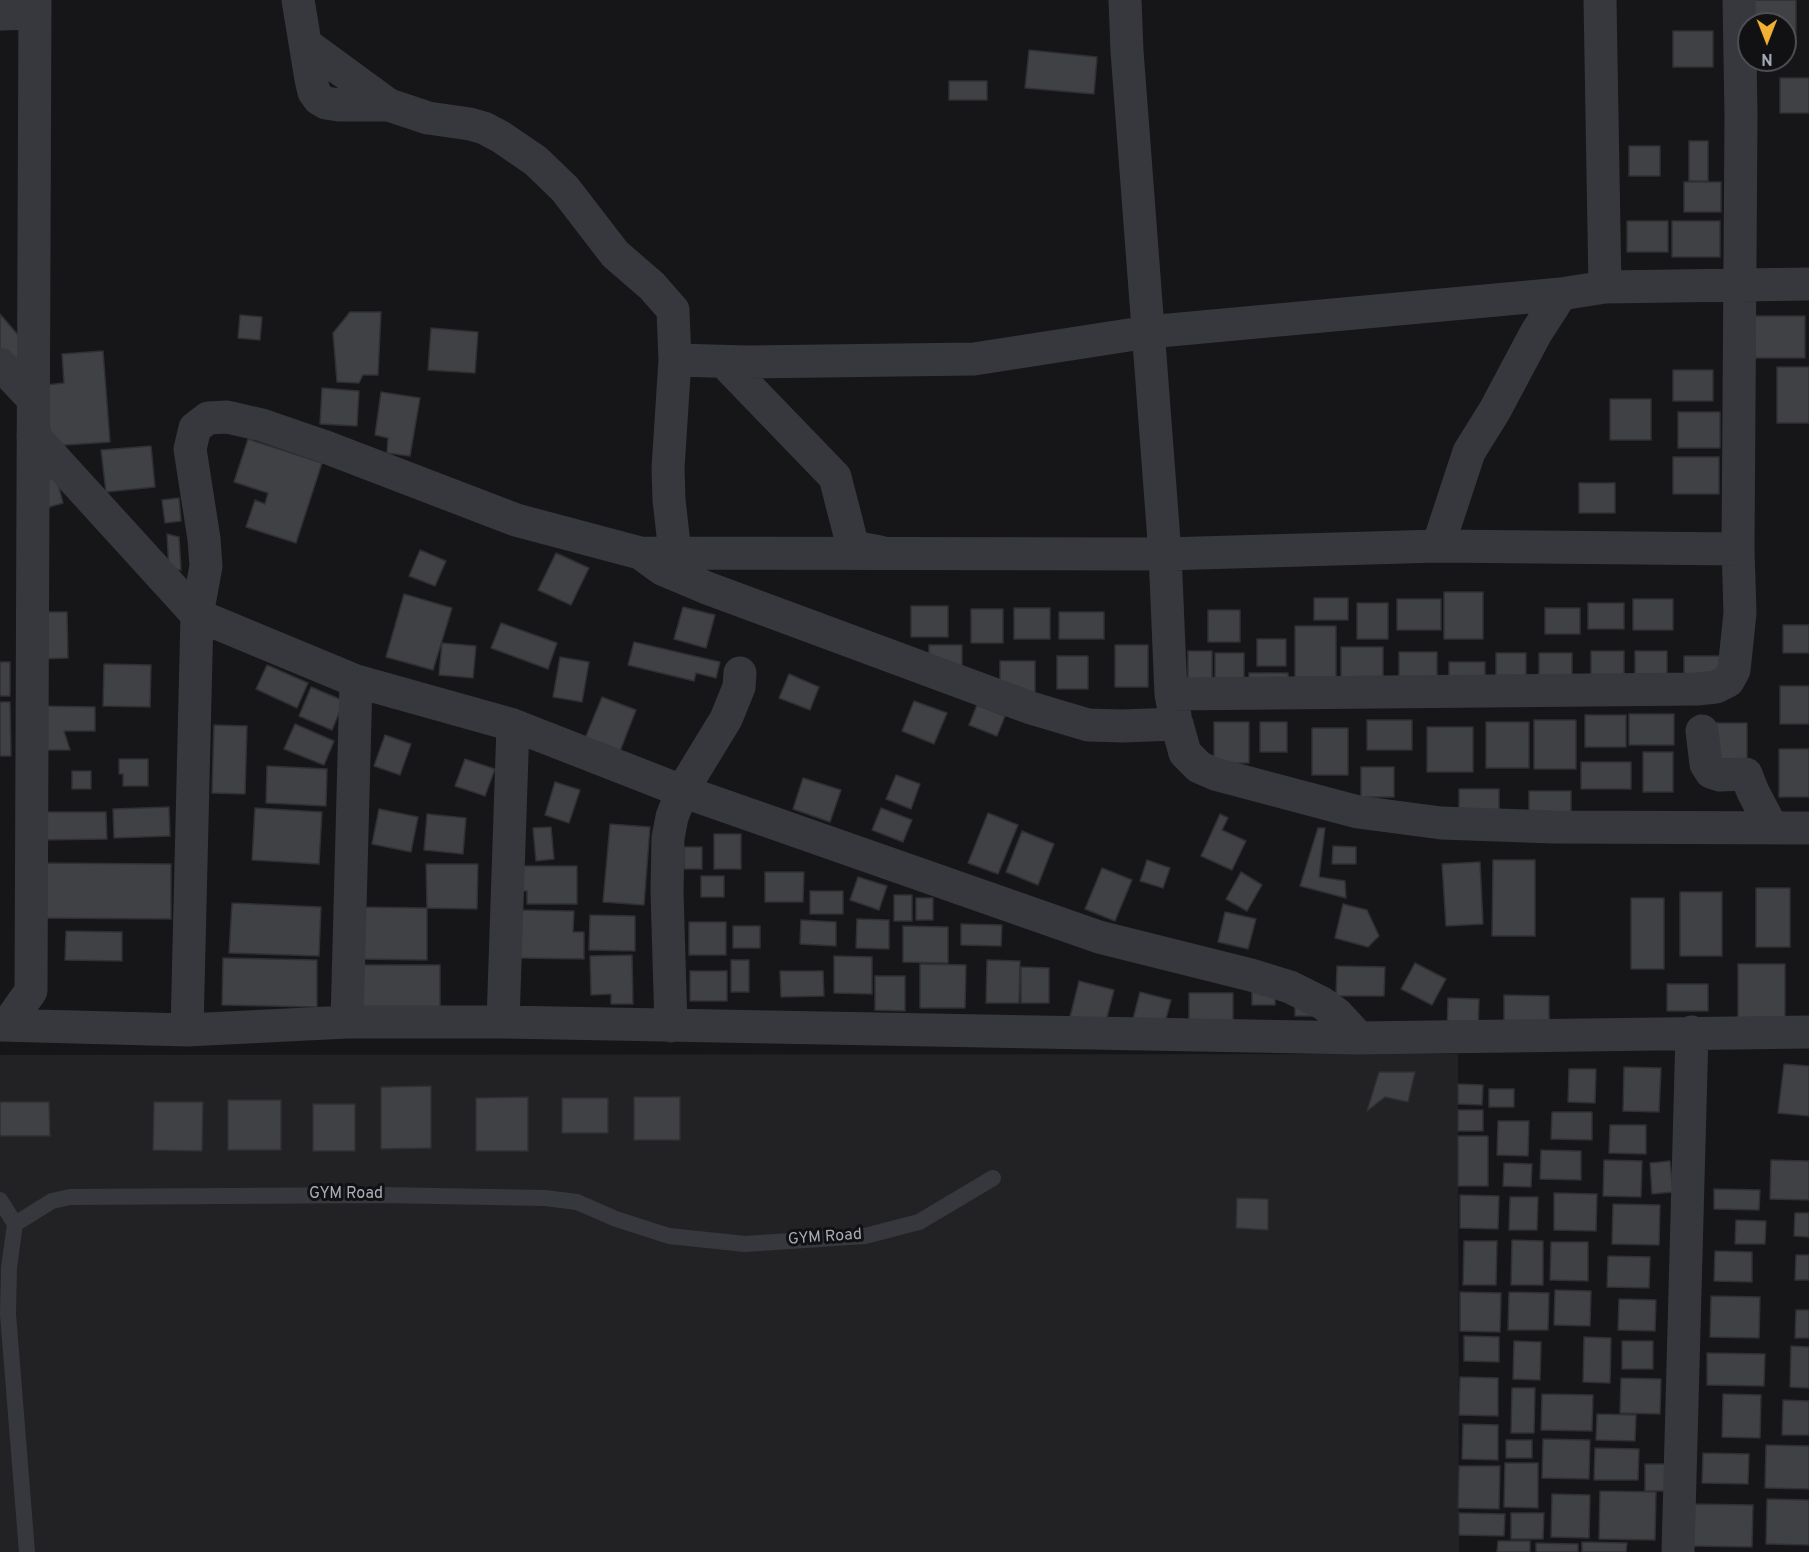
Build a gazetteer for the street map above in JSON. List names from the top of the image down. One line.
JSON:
{"streets":{"lane":["GYM Road"]},"north":"bottom"}
